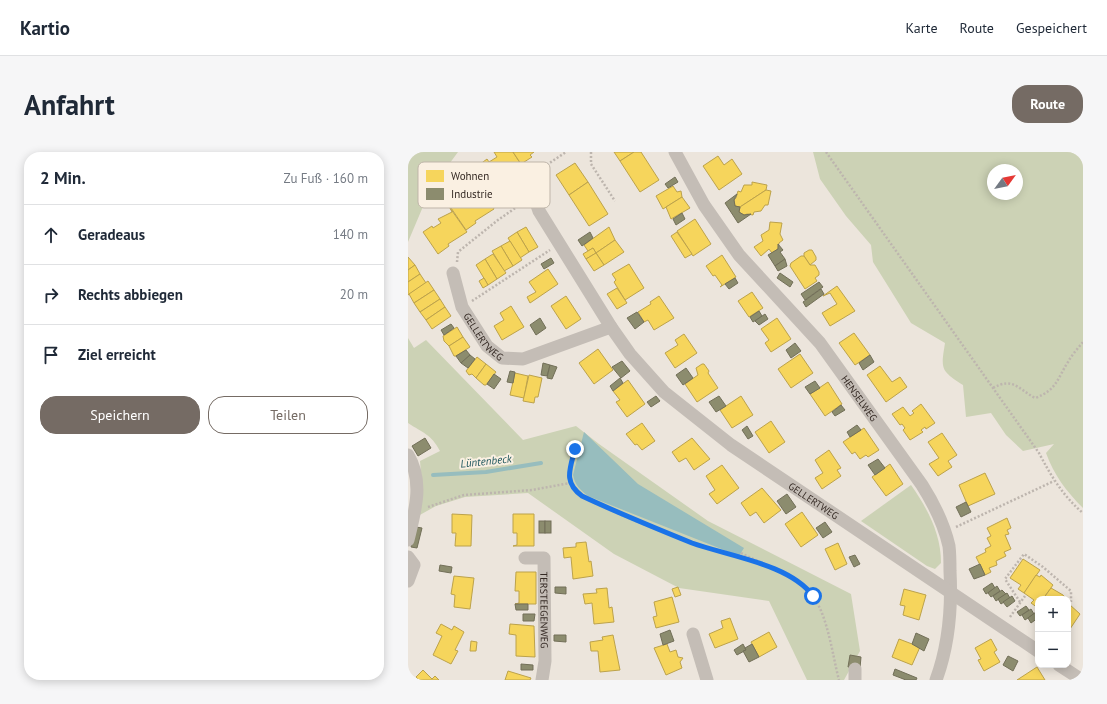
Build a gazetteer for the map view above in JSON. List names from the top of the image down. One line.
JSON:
{"streets":{"street":["GELLERTWEG","HENSELWEG","TERSTEEGENWEG"]},"crossings":[["GELLERTWEG","HENSELWEG"]],"water":["Lüntenbeck"],"legend":["Wohnen","Industrie"],"north":"top right","page":{"header":"Kartio","nav":["Karte","Route","Gespeichert"],"buttons":["Route",["Speichern","Teilen"]],"title":"Anfahrt","heading":["2 Min.","Zu Fuß · 160 m"],"list":[["Geradeaus","140 m"],["Rechts abbiegen","20 m"],"Ziel erreicht"],"map_buttons":["+","−"]}}
